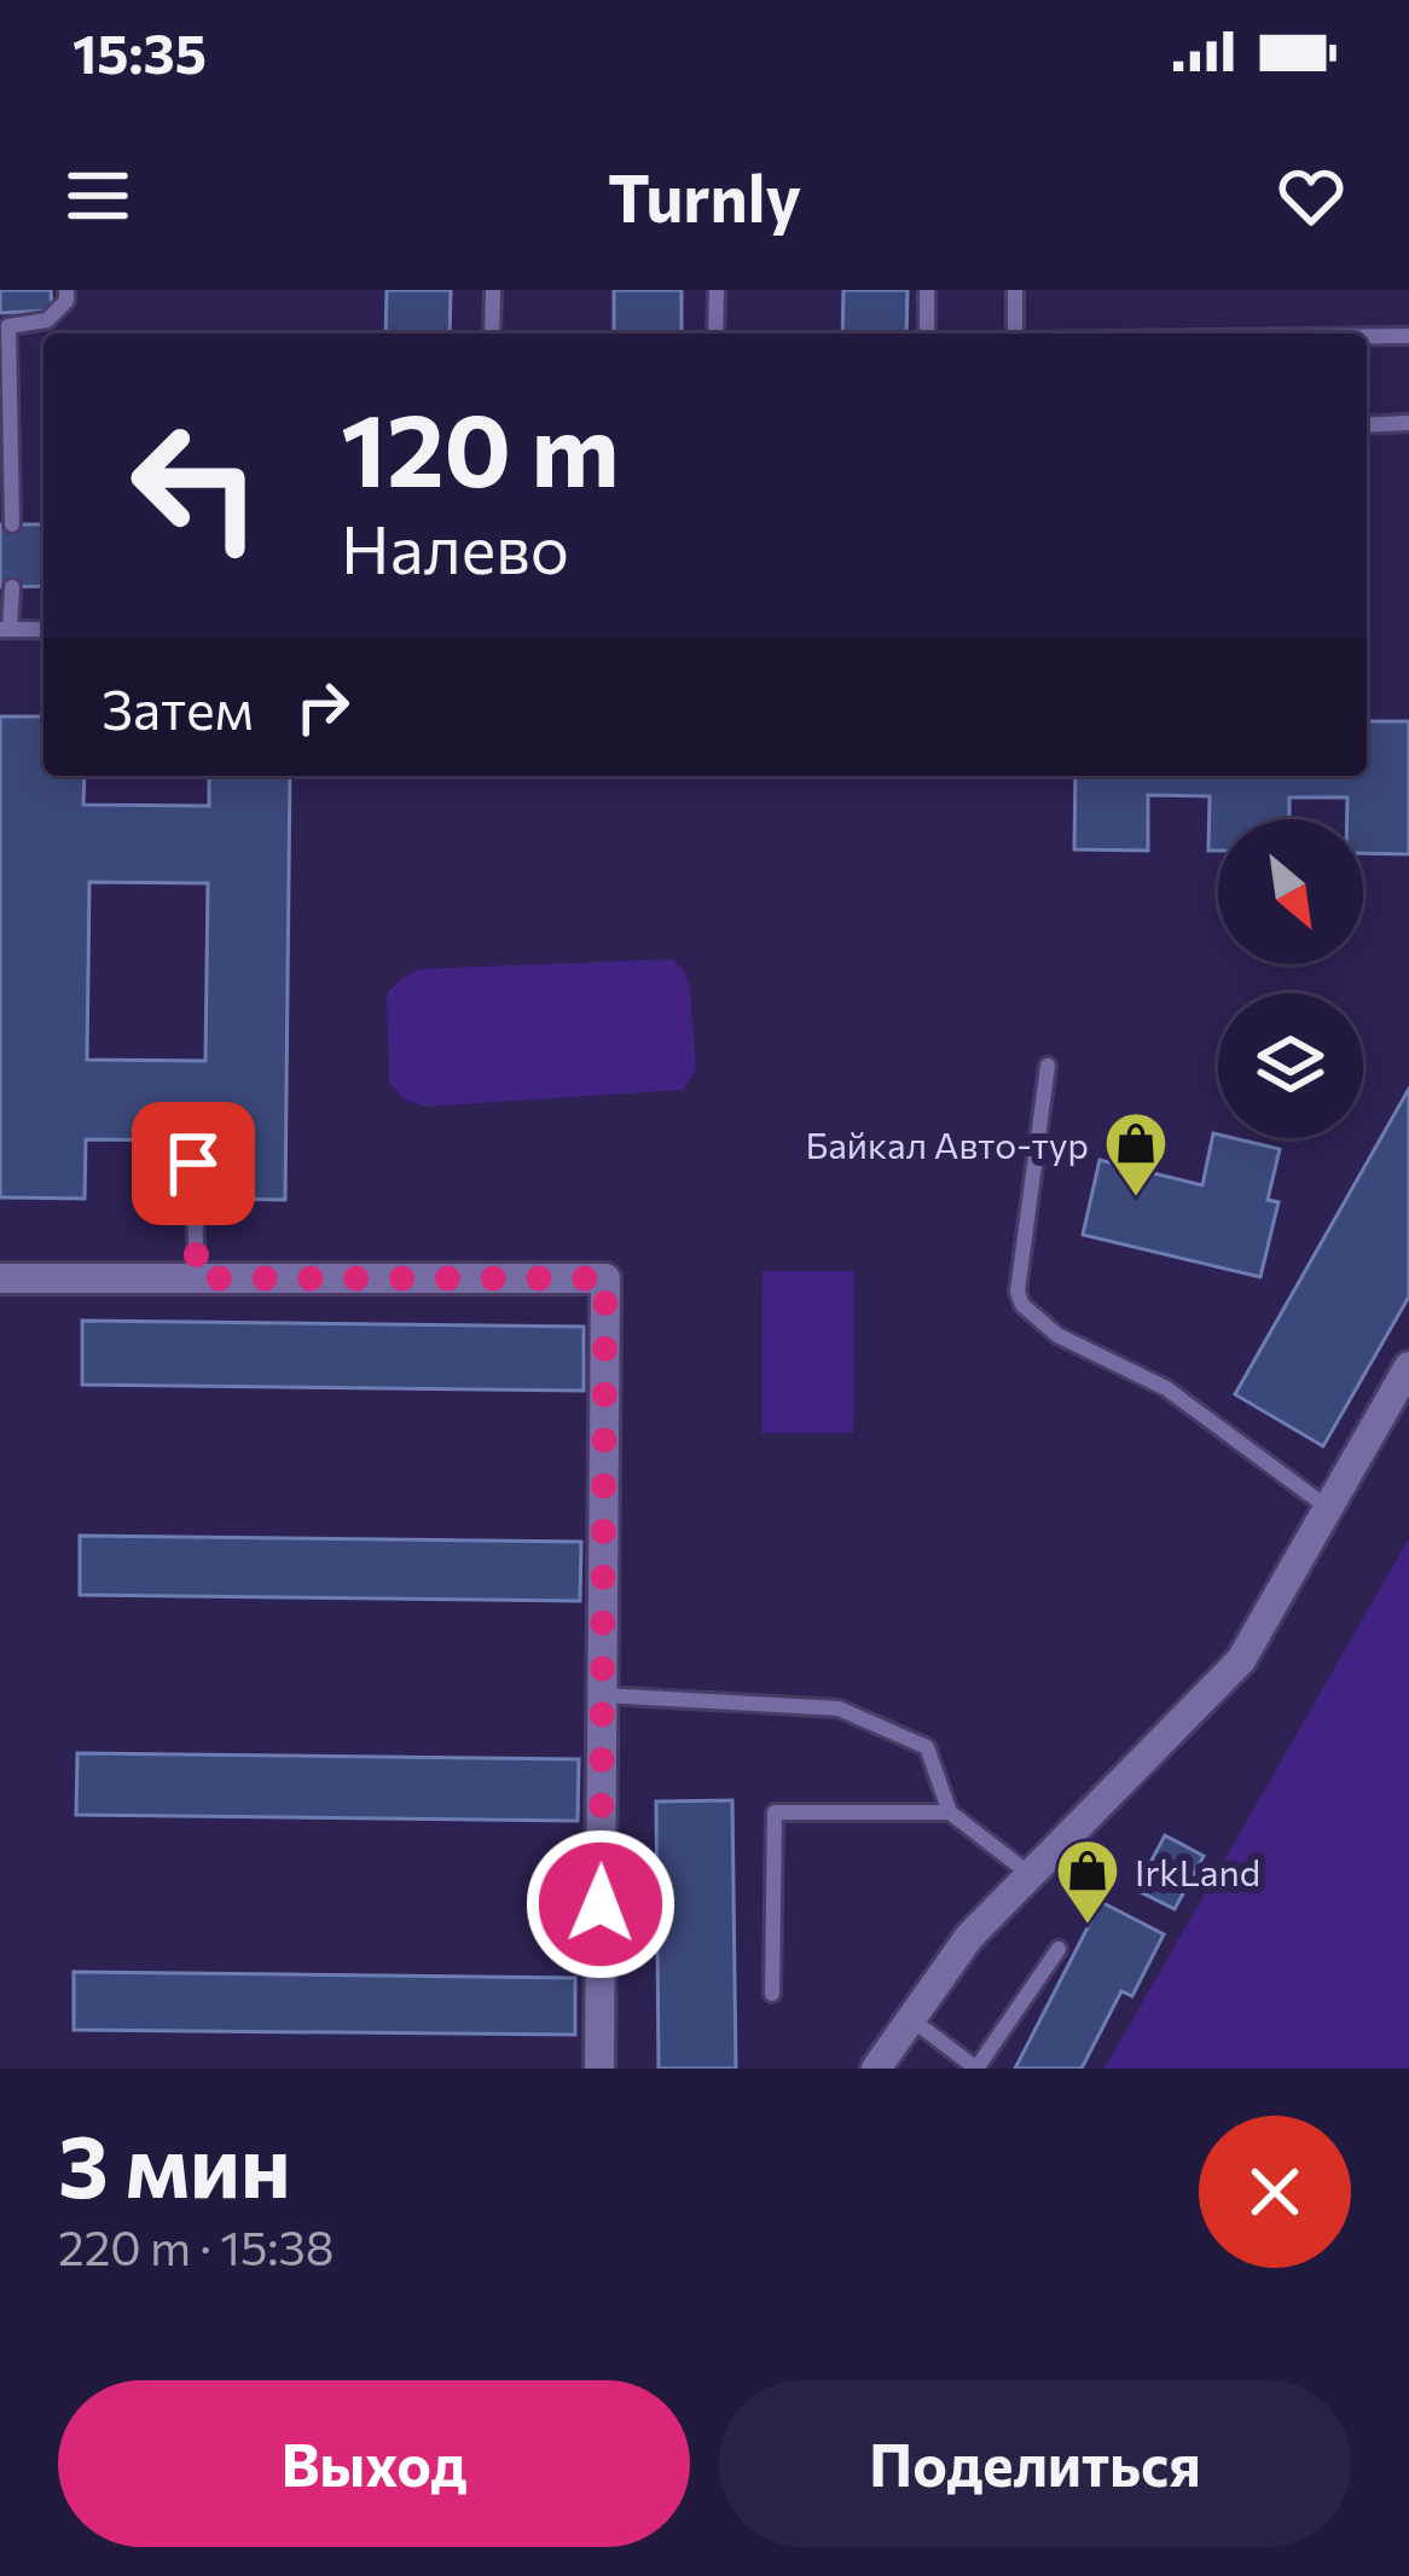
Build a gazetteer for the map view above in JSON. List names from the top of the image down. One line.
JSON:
{"places":{"shop":["Байкал Авто-тур","IrkLand"]},"north":"bottom right","page":{"status":"15:35","header":"Turnly","turn":["120 m","Налево"],"then":"Затем","heading":["3 мин","220 m · 15:38"],"buttons":["Выход","Поделиться"]}}
